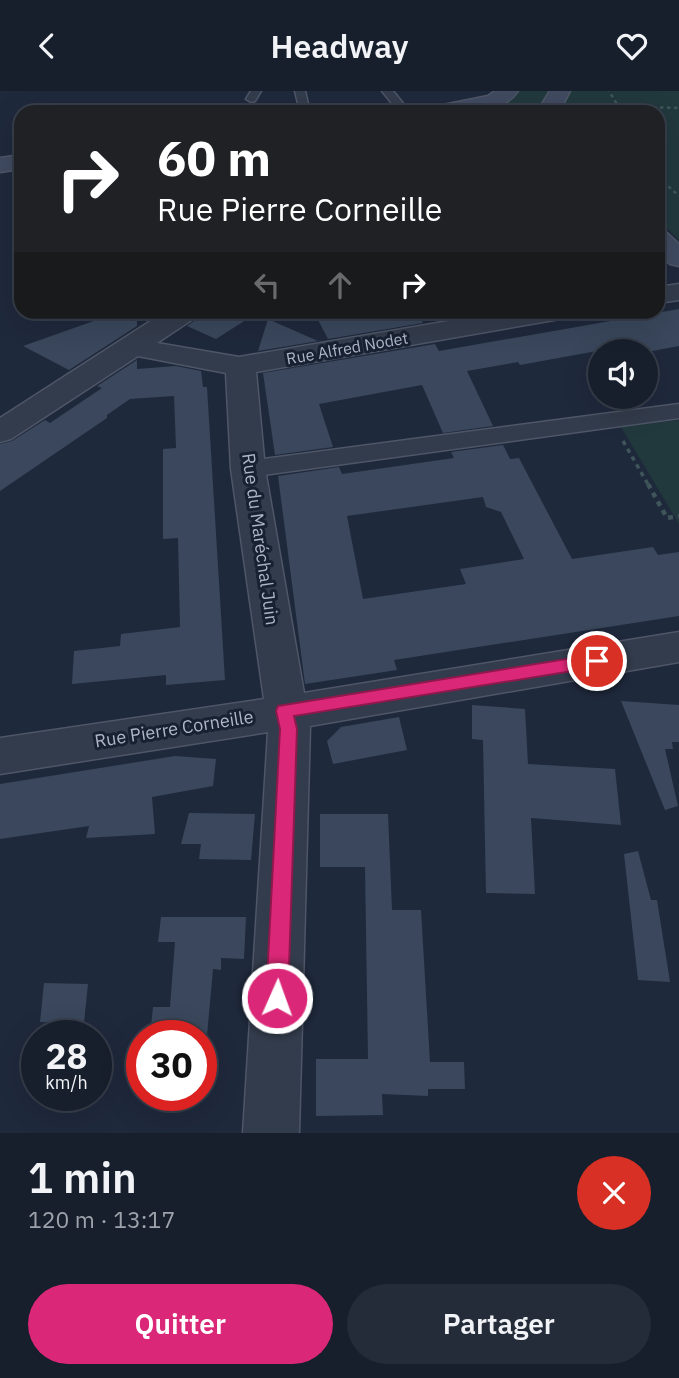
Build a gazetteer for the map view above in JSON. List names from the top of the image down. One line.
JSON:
{"streets":{"street":["Rue Alfred Nodet","Rue du Maréchal Juin","Rue Pierre Corneille"]},"crossings":[["Rue Alfred Nodet","Rue du Maréchal Juin"],["Rue du Maréchal Juin","Rue Pierre Corneille"]],"page":{"header":"Headway","turn":["60 m","Rue Pierre Corneille"],"speed":"28 km/h","limit":"30","heading":["1 min","120 m · 13:17"],"buttons":["Quitter","Partager"]}}
